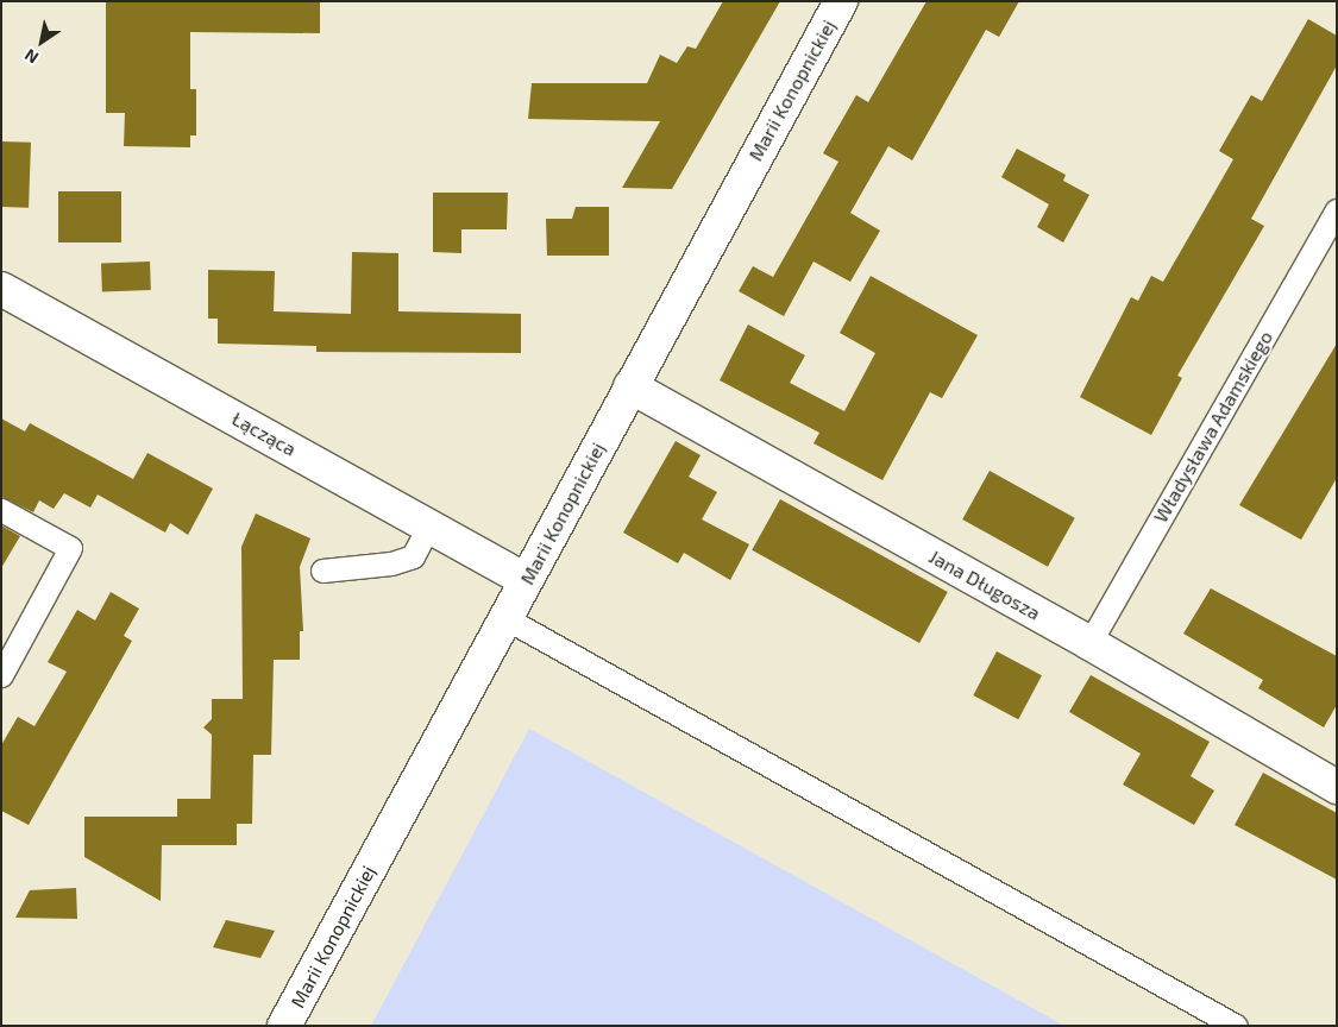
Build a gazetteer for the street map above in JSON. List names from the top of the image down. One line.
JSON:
{"streets":{"street":["Marii Konopnickiej","Łącząca","Jana Długosza"],"lane":["Władysława Adamskiego"]},"crossings":[["Marii Konopnickiej","Łącząca"],["Marii Konopnickiej","Jana Długosza"],["Władysława Adamskiego","Jana Długosza"]],"north":"bottom left"}
